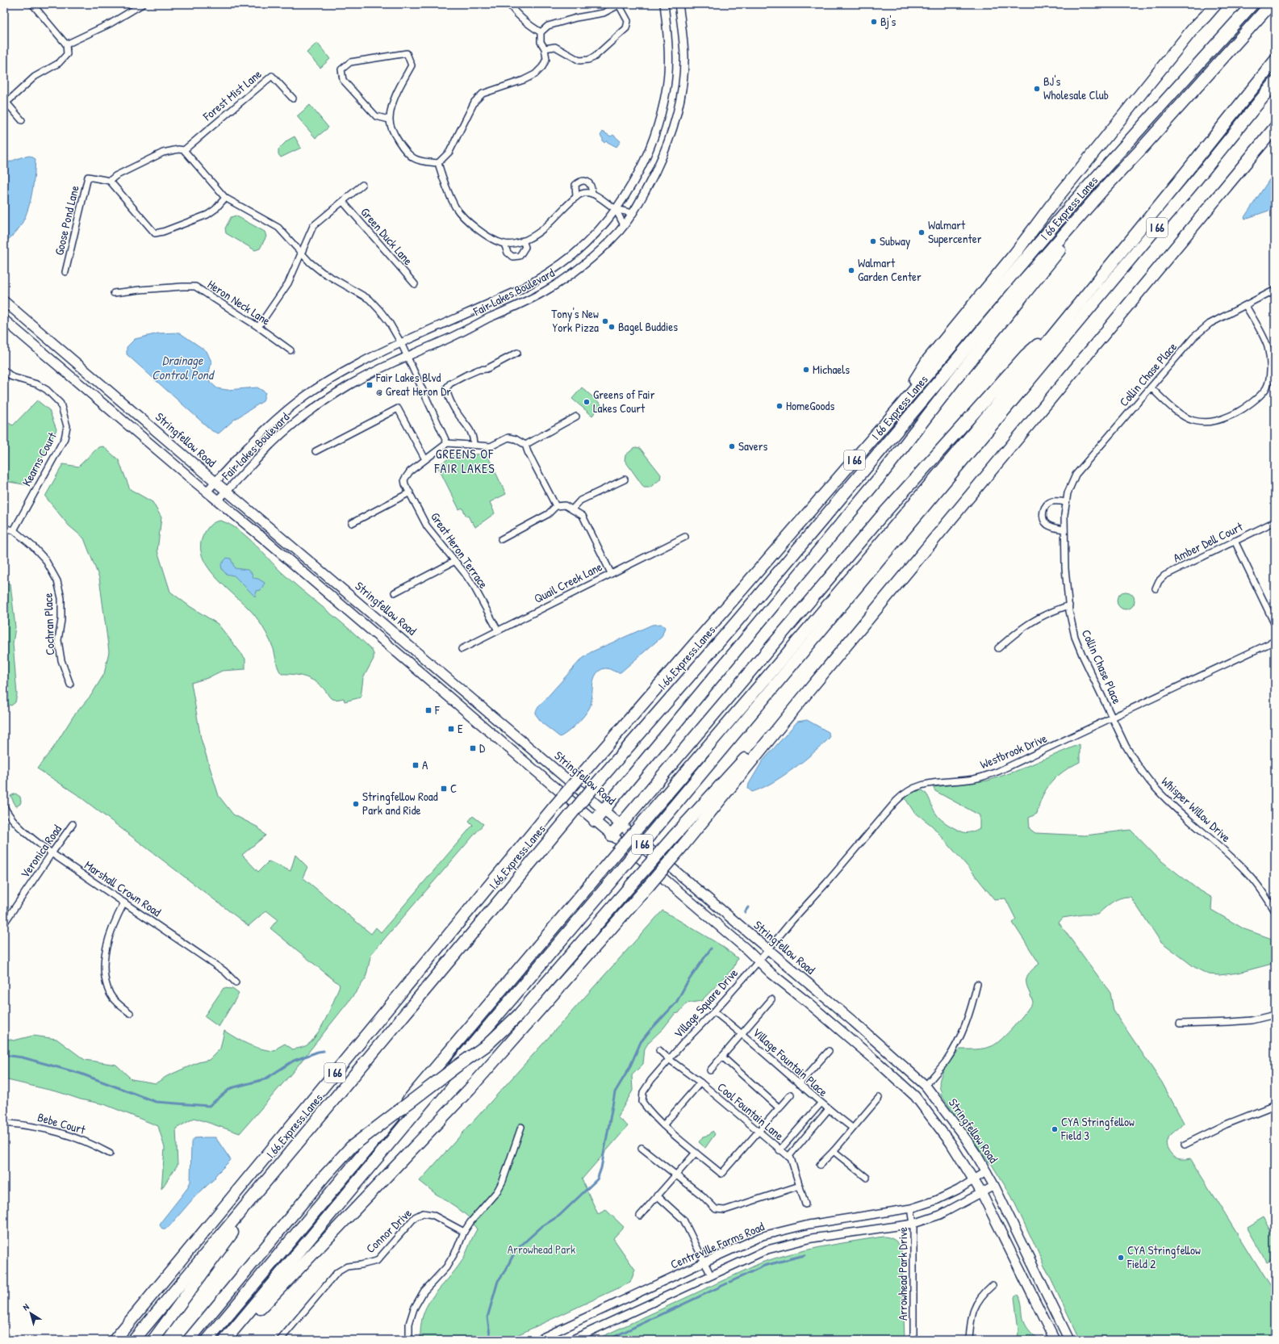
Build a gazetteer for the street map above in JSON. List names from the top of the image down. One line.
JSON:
{"streets":{"highway":["I 66 Express Lanes","I 66"],"main road":["Stringfellow Road"],"street":["Forest Mist Lane","Goose Pond Lane","Green Duck Lane","Fair Lakes Boulevard","Heron Neck Lane","Collin Chase Place","Kearns Court","Amber Dell Court","Great Heron Terrace","Quail Creek Lane","Cochran Place","Westbrook Drive","Whisper Willow Drive","Veronica Road","Marshall Crown Road","Village Square Drive","Village Fountain Place","Cool Fountain Lane","Bebe Court","Connor Drive","Centreville Farms Road","Arrowhead Park Drive"]},"crossings":[["Fair Lakes Boulevard","Stringfellow Road"],["Collin Chase Place","Westbrook Drive"],["Collin Chase Place","Whisper Willow Drive"],["Stringfellow Road","Westbrook Drive"],["Stringfellow Road","Village Square Drive"],["Stringfellow Road","Centreville Farms Road"],["Kearns Court","Cochran Place"],["Great Heron Terrace","Quail Creek Lane"],["Westbrook Drive","Whisper Willow Drive"],["Westbrook Drive","Village Square Drive"],["Veronica Road","Marshall Crown Road"],["Village Square Drive","Village Fountain Place"],["Village Square Drive","Cool Fountain Lane"],["Centreville Farms Road","Arrowhead Park Drive"]],"districts":["GREENS OF FAIR LAKES"],"water":["Drainage Control Pond"],"parks":["Arrowhead Park"],"places":{"other":["Bj's","BJ's Wholesale Club","Walmart Supercenter","Subway","Walmart Garden Center","Tony's New York Pizza","Bagel Buddies","Michaels","Greens of Fair Lakes Court","HomeGoods","Savers","Stringfellow Road Park and Ride","CYA Stringfellow Field 3","CYA Stringfellow Field 2"],"transit":["Fair Lakes Blvd @ Great Heron Dr","F","E","D","A","C"]},"north":"top left"}
